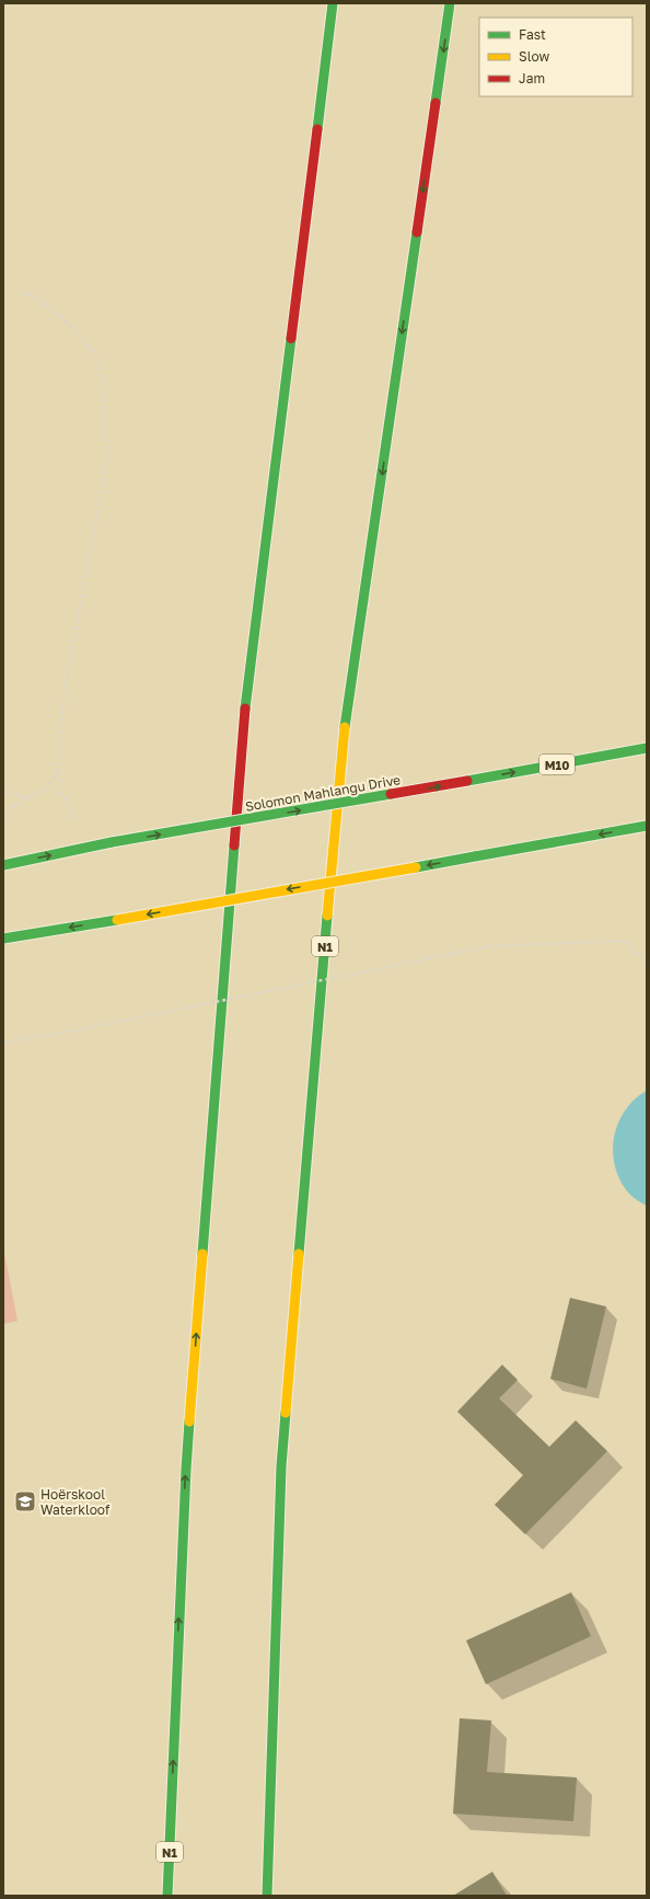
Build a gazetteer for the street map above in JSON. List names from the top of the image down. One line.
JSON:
{"streets":{"main road":["M10","Solomon Mahlangu Drive","N1"]},"places":{"school or university":["Hoërskool Waterkloof"]},"legend":["Fast","Slow","Jam"]}
